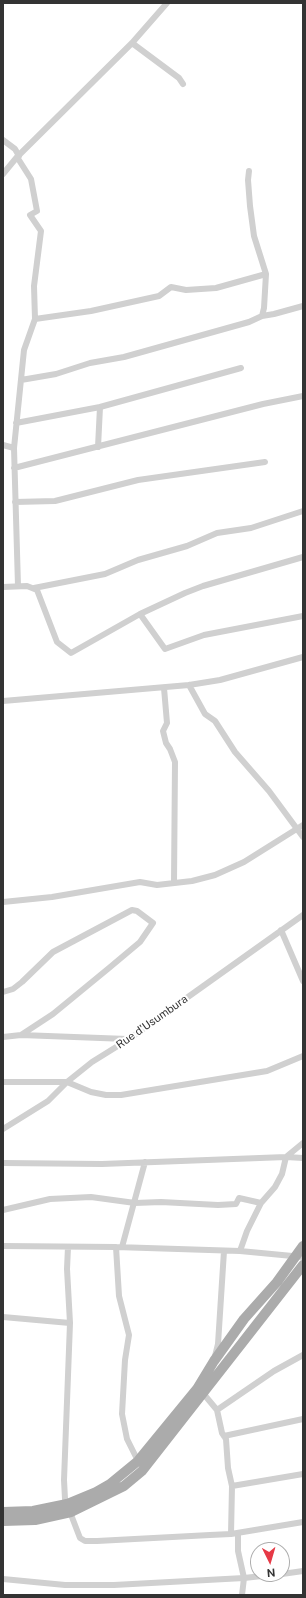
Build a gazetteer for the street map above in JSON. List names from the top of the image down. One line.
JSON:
{"streets":{"street":["Rue d'Usumbura"]},"north":"bottom"}
